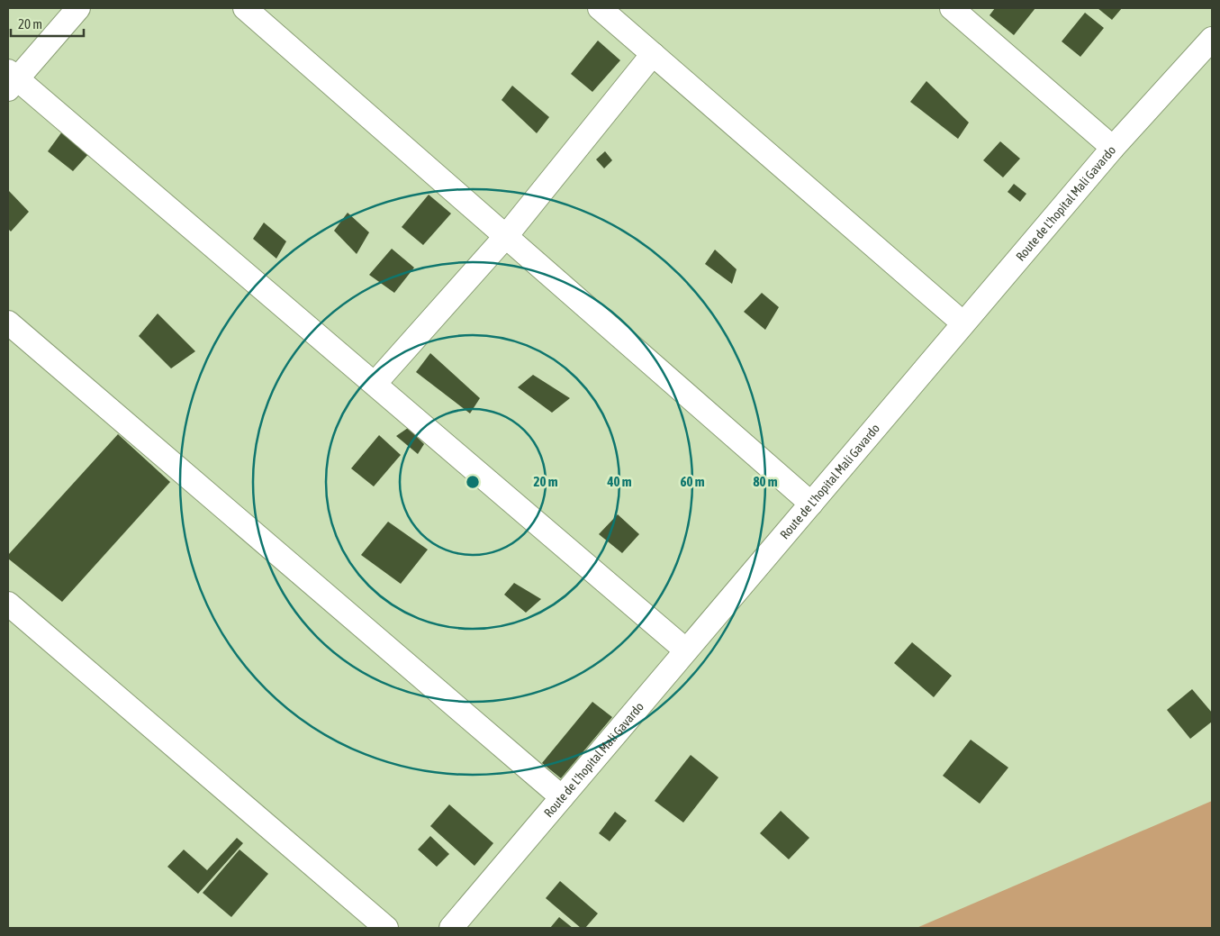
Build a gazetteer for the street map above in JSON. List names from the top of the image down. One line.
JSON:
{"streets":{"street":["Route de L'hopital Mali Gavardo"]},"scale_bar":"20 m","rings":["20 m","40 m","60 m","80 m"]}
